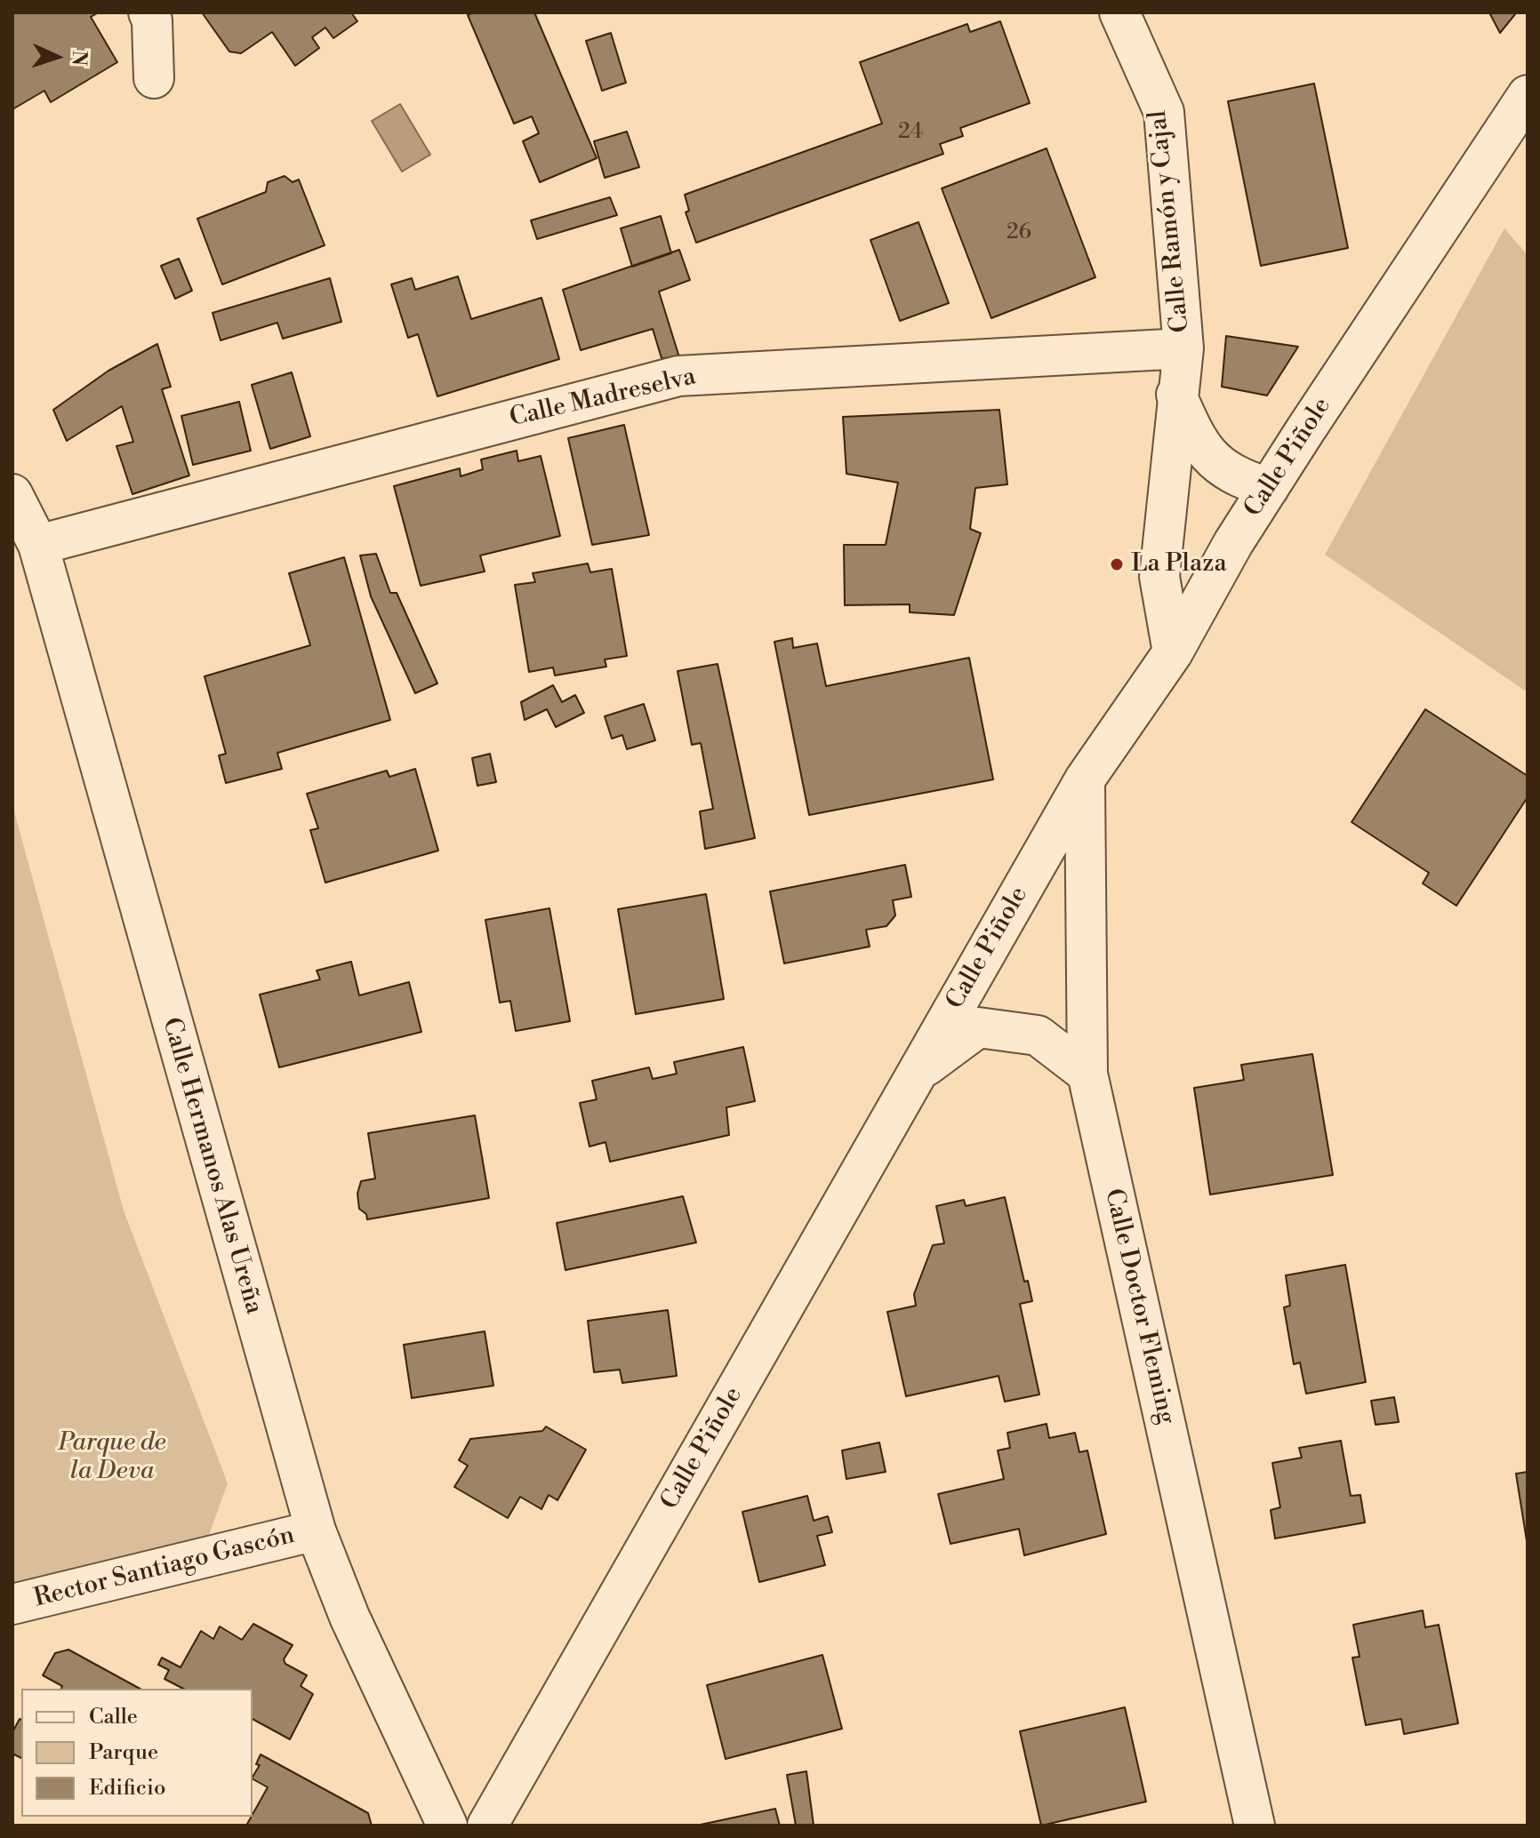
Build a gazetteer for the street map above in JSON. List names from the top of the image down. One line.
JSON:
{"streets":{"street":["Calle Ramón y Cajal","Calle Madreselva","Calle Piñole","Calle Hermanos Alas Ureña","Calle Doctor Fleming","Rector Santiago Gascón"]},"crossings":[["Calle Ramón y Cajal","Calle Madreselva"],["Calle Ramón y Cajal","Calle Piñole"],["Calle Madreselva","Calle Hermanos Alas Ureña"],["Calle Piñole","Calle Doctor Fleming"],["Calle Hermanos Alas Ureña","Rector Santiago Gascón"]],"parks":["Parque de la Deva"],"places":["La Plaza"],"house_numbers":["24","26"],"legend":["Calle","Parque","Edificio"],"north":"right"}
